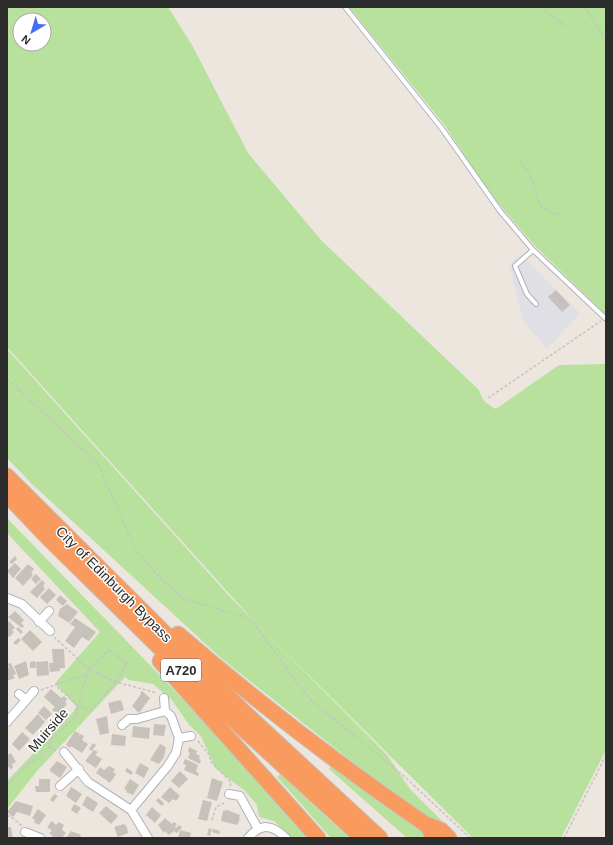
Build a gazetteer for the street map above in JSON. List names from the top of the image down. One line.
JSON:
{"streets":{"highway":["City of Edinburgh Bypass","A720"],"path":["Muirside"]},"north":"bottom left"}
